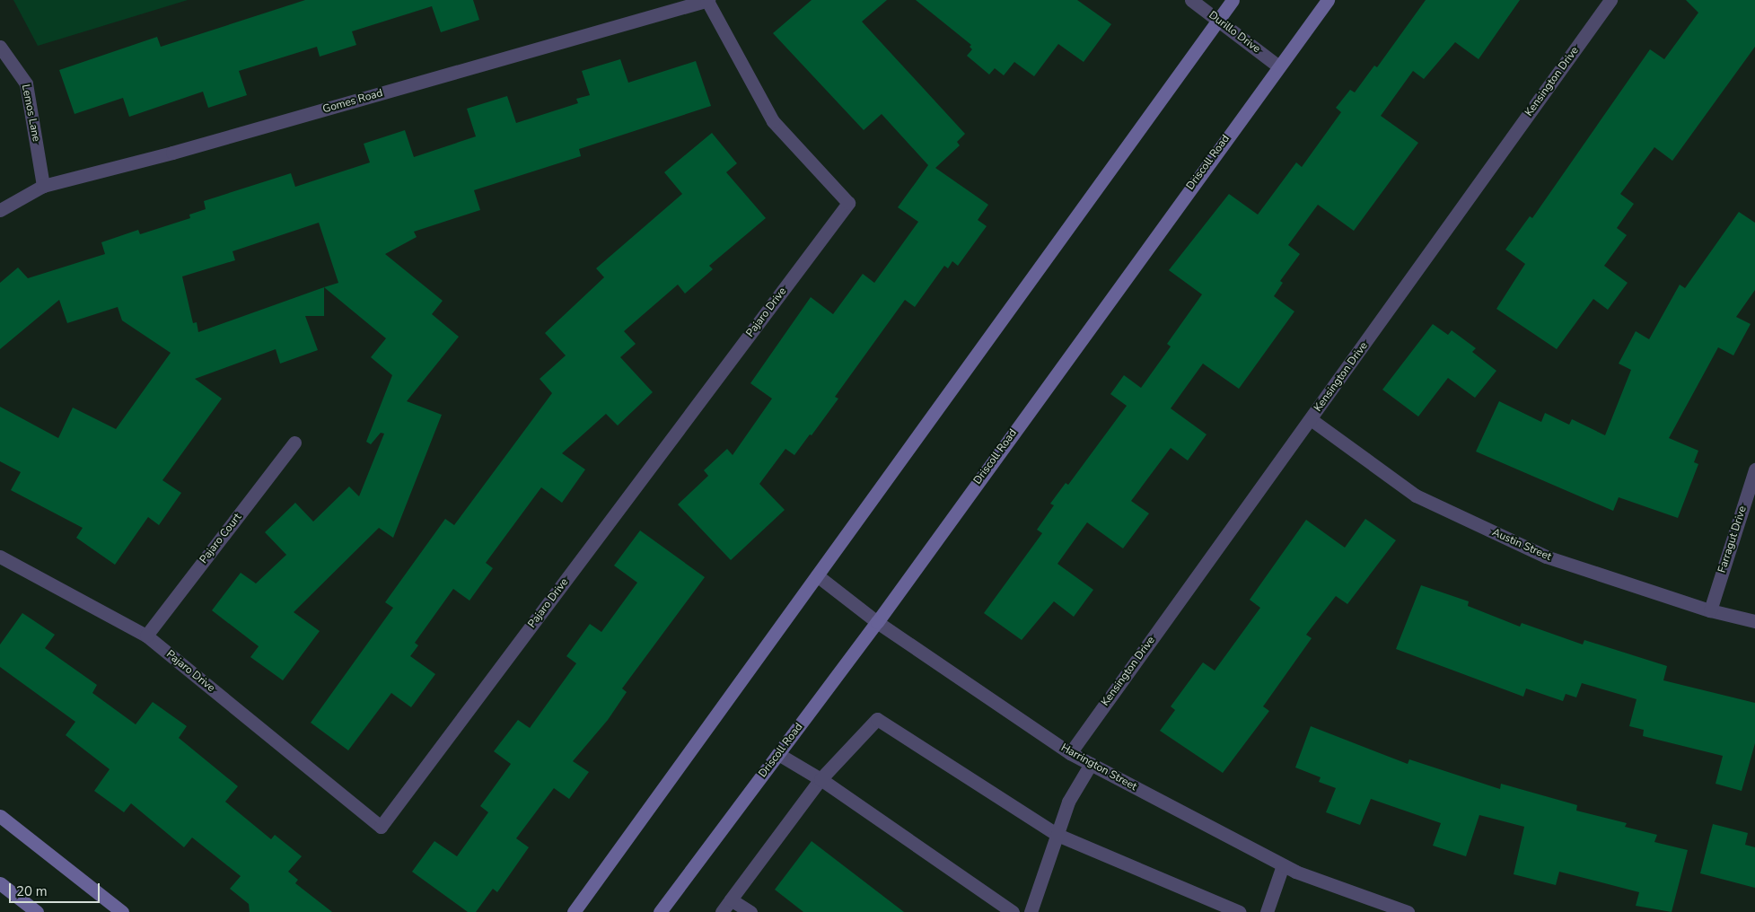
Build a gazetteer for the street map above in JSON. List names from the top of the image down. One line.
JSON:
{"streets":{"street":["Durillo Drive","Kensington Drive","Gomes Road","Lemos Lane","Driscoll Road","Pajaro Drive","Pajaro Court","Farragut Drive","Austin Street","Harrington Street"]},"crossings":[["Durillo Drive","Driscoll Road"],["Kensington Drive","Austin Street"],["Kensington Drive","Harrington Street"],["Gomes Road","Lemos Lane"],["Gomes Road","Pajaro Drive"],["Driscoll Road","Harrington Street"],["Pajaro Drive","Pajaro Court"],["Farragut Drive","Austin Street"]],"scale_bar":"20 m"}
